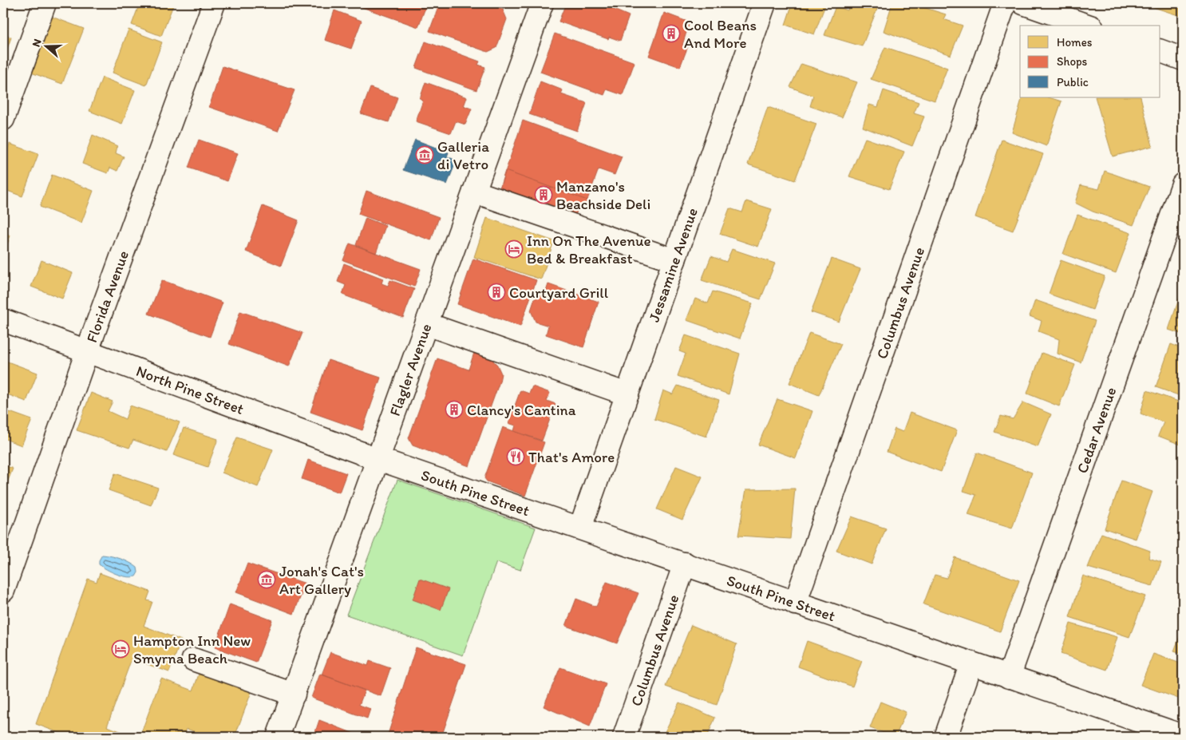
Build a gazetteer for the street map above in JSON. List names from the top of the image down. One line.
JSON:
{"streets":{"street":["Jessamine Avenue","Florida Avenue","Columbus Avenue","Flagler Avenue","North Pine Street","Cedar Avenue","South Pine Street"]},"crossings":[["Jessamine Avenue","South Pine Street"],["Florida Avenue","North Pine Street"],["Columbus Avenue","South Pine Street"],["Flagler Avenue","North Pine Street"],["Flagler Avenue","South Pine Street"],["North Pine Street","South Pine Street"],["Cedar Avenue","South Pine Street"]],"places":{"building":["Cool Beans And More","Manzano's Beachside Deli","Courtyard Grill","Clancy's Cantina"],"museum":["Galleria di Vetro","Jonah's Cat's Art Gallery"],"hotel":["Inn On The Avenue Bed & Breakfast","Hampton Inn New Smyrna Beach"],"restaurant":["That's Amore"]},"legend":["Homes","Shops","Public"],"north":"left"}
